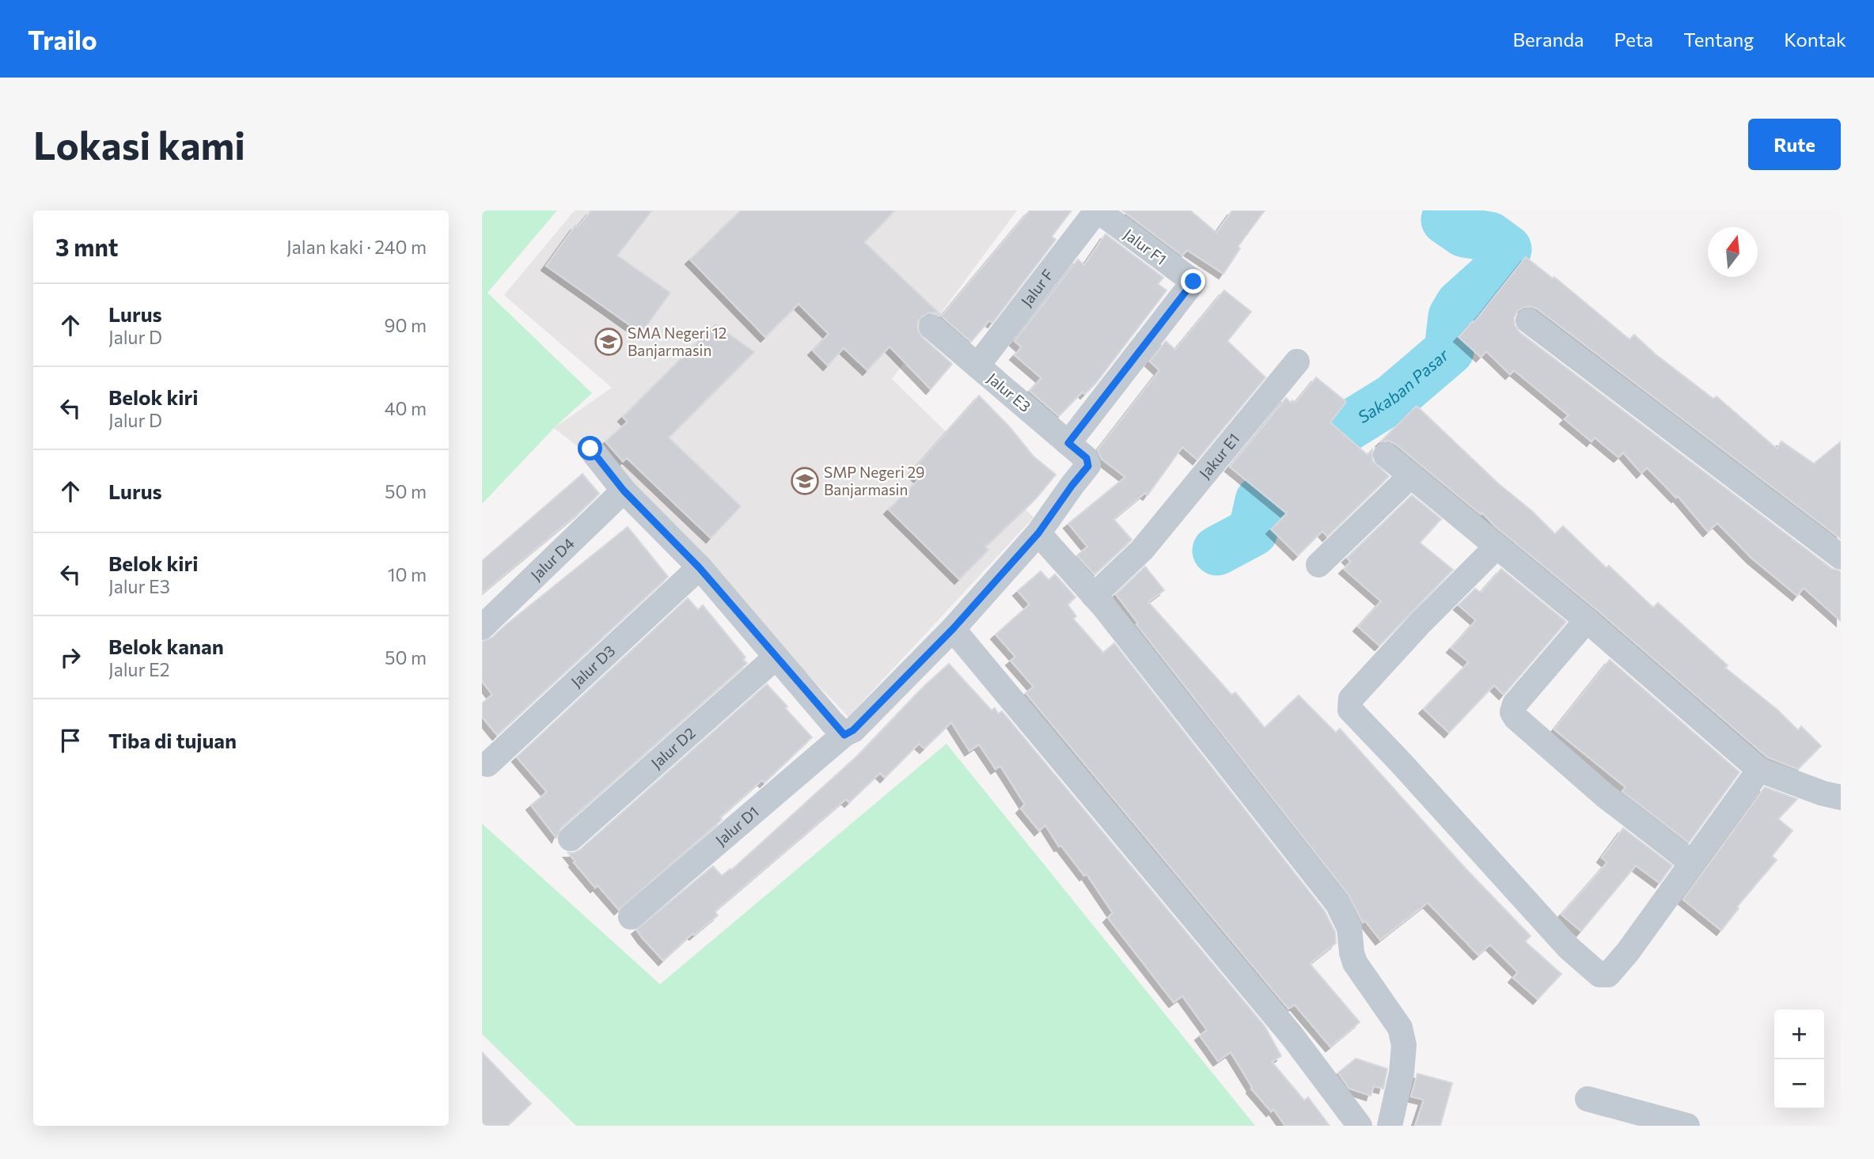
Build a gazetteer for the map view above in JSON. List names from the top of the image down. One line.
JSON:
{"streets":{"street":["Jalur F1","Jalur F","Jalur E3","Jakur E1","Jalur D4","Jalur D3","Jalur D2","Jalur D1"]},"crossings":[["Jalur F1","Jalur F"],["Jalur F1","Jalur D1"],["Jalur F","Jalur E3"],["Jalur E3","Jalur D1"]],"water":["Sakaban Pasar"],"places":{"school or university":["SMA Negeri 12 Banjarmasin","SMP Negeri 29 Banjarmasin"]},"north":"top","page":{"header":"Trailo","nav":["Beranda","Peta","Tentang","Kontak"],"buttons":"Rute","title":"Lokasi kami","heading":["3 mnt","Jalan kaki · 240 m"],"list":[["Lurus","Jalur D","90 m"],["Belok kiri","Jalur D","40 m"],["Lurus","50 m"],["Belok kiri","Jalur E3","10 m"],["Belok kanan","Jalur E2","50 m"],"Tiba di tujuan"],"map_buttons":["+","−"]}}
